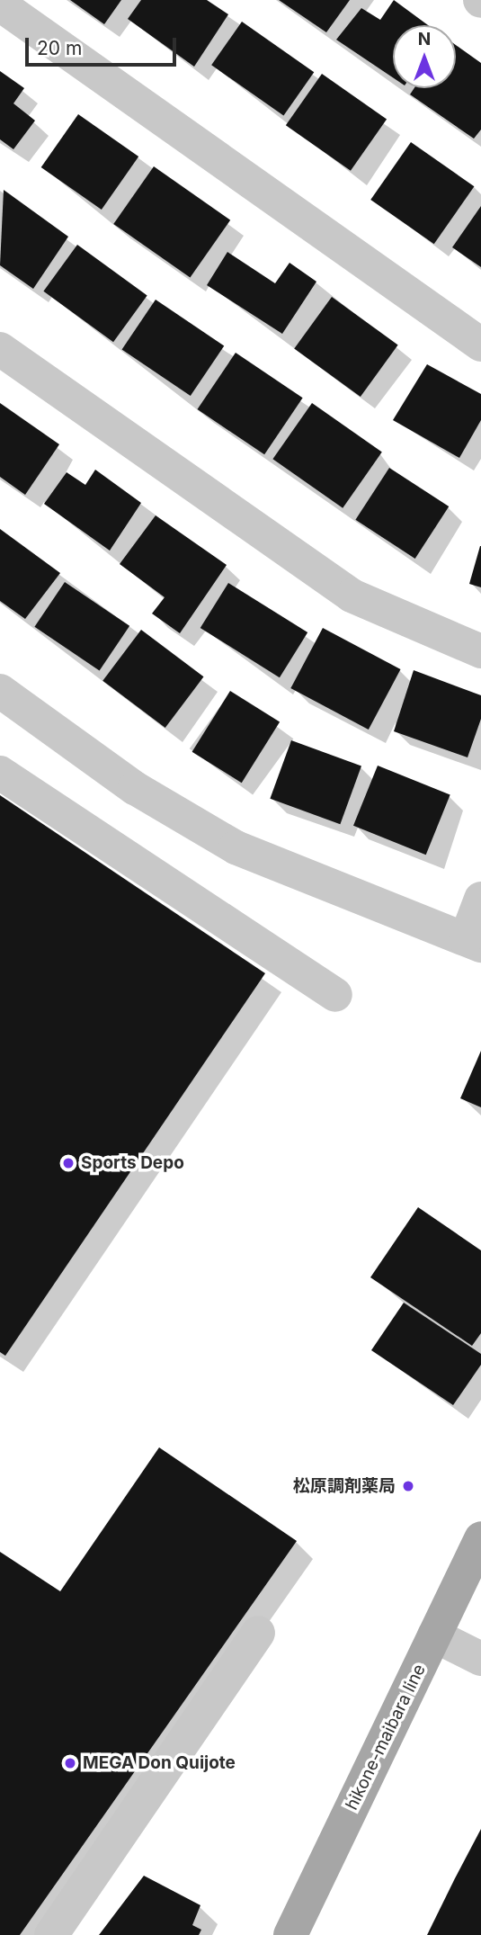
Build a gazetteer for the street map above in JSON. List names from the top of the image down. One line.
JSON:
{"streets":{"main road":["hikone-maibara line"]},"places":["Sports Depo","松原調剤薬局","MEGA Don Quijote"],"scale_bar":"20 m","north":"top"}
